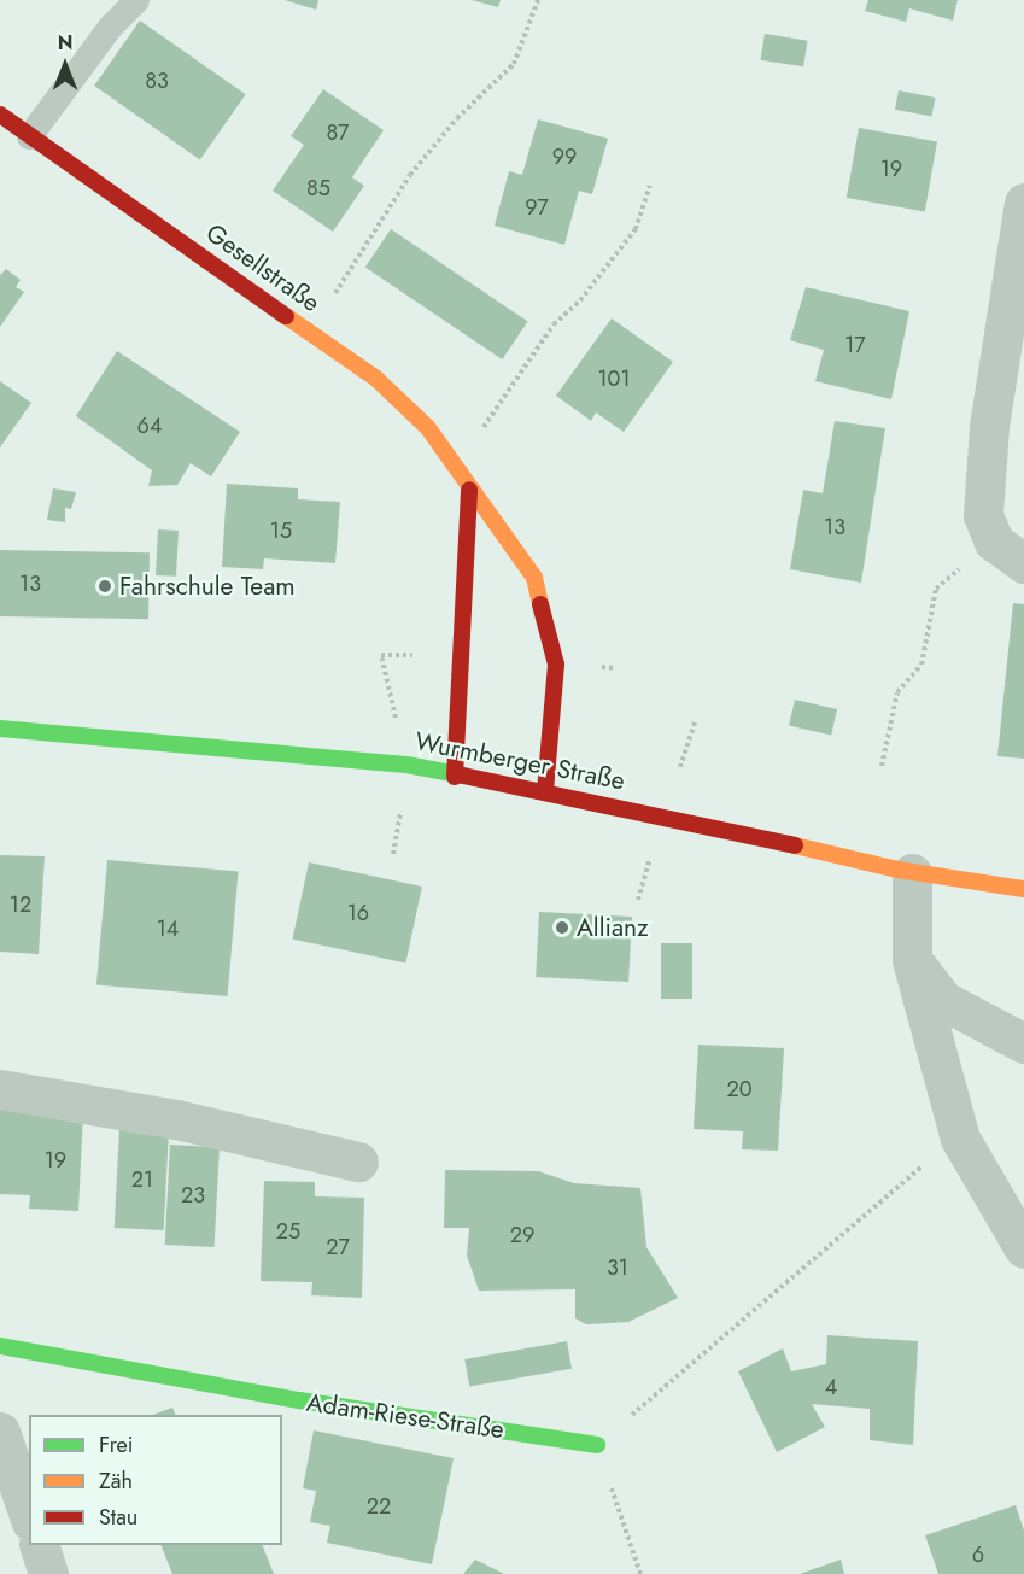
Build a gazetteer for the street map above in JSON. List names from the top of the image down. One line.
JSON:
{"streets":{"street":["Gesellstraße","Wurmberger Straße","Adam-Riese-Straße"]},"crossings":[["Gesellstraße","Wurmberger Straße"]],"places":["Fahrschule Team","Allianz"],"house_numbers":["83","87","99","19","85","97","17","101","64","13","15","13","12","16","14","20","19","21","23","25","29","27","31","4","22","6"],"legend":["Frei","Zäh","Stau"],"north":"top"}
